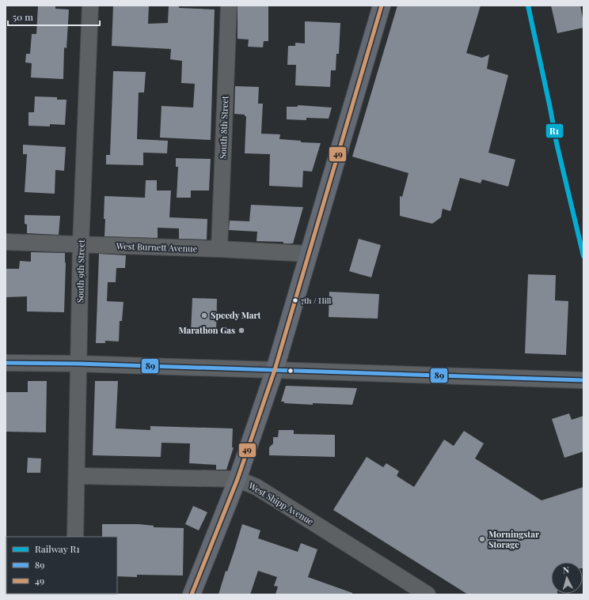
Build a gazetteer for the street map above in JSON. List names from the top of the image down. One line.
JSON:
{"streets":{"street":["South 8th Street","West Burnett Avenue","South 9th Street","West Shipp Avenue"]},"crossings":[["South 8th Street","West Burnett Avenue"],["West Burnett Avenue","South 9th Street"],["South 9th Street","West Shipp Avenue"]],"places":["7th / Hill","Speedy Mart","Marathon Gas","Morningstar Storage"],"lines":["rail line R1","transit line 49","transit line 89"],"legend":["Railway R1","89","49"],"scale_bar":"50 m","north":"top"}
